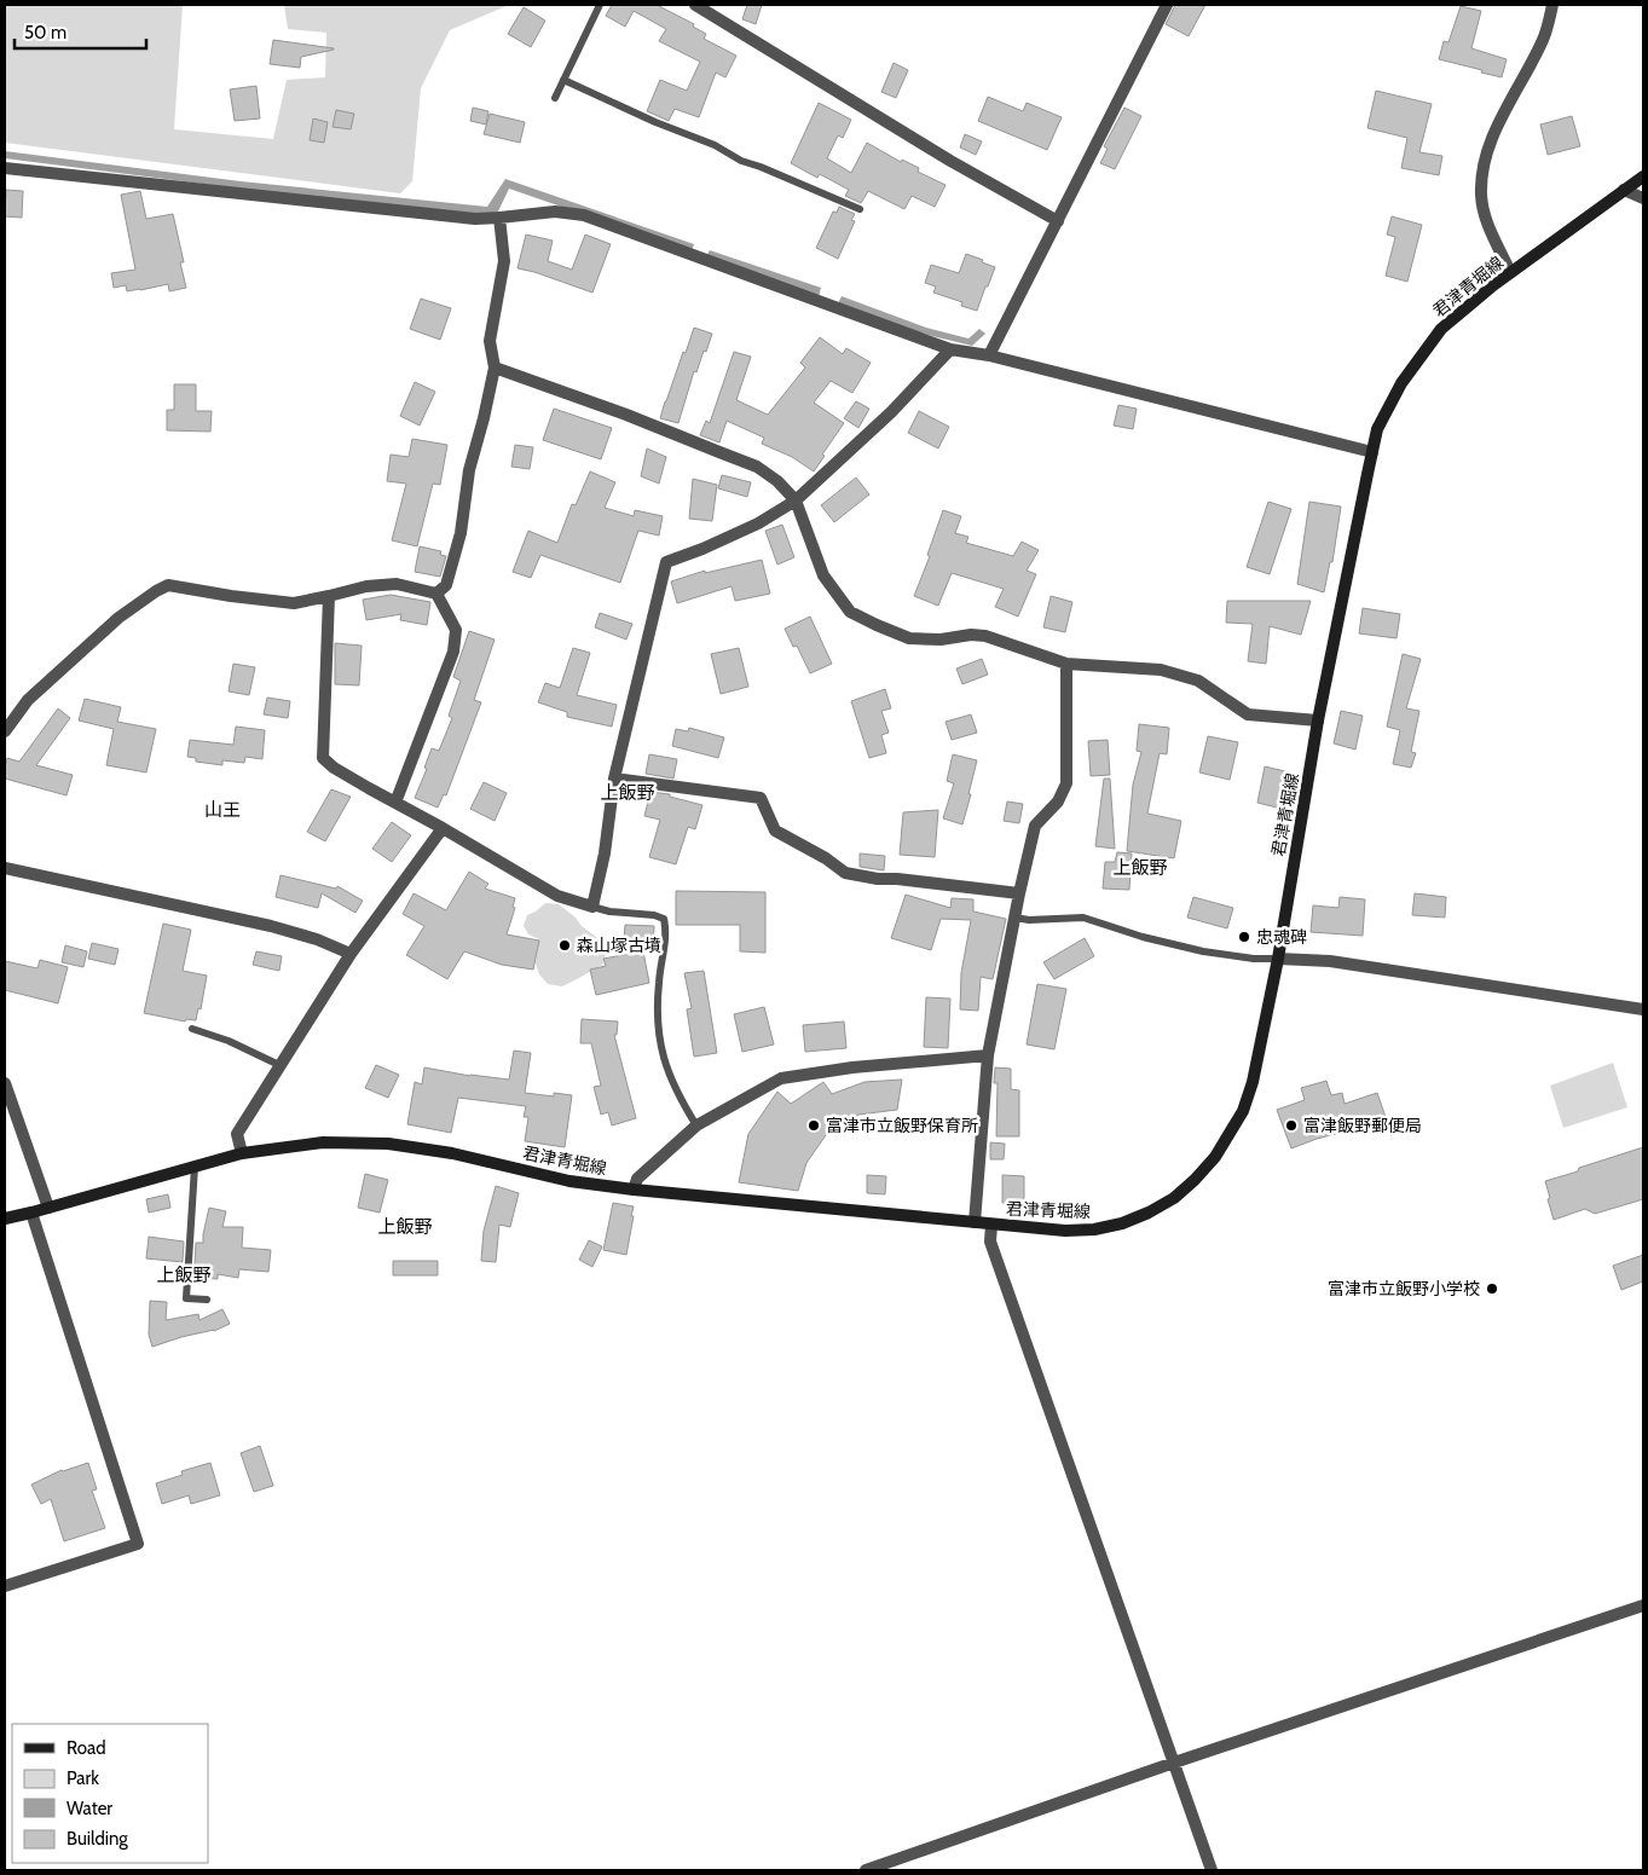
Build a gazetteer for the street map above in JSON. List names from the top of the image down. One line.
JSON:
{"streets":{"main road":["君津青堀線"]},"districts":["上飯野","山王","上飯野","上飯野","上飯野"],"places":["忠魂碑","森山塚古墳","富津市立飯野保育所","富津飯野郵便局","富津市立飯野小学校"],"legend":["Road","Park","Water","Building"],"scale_bar":"50 m"}
